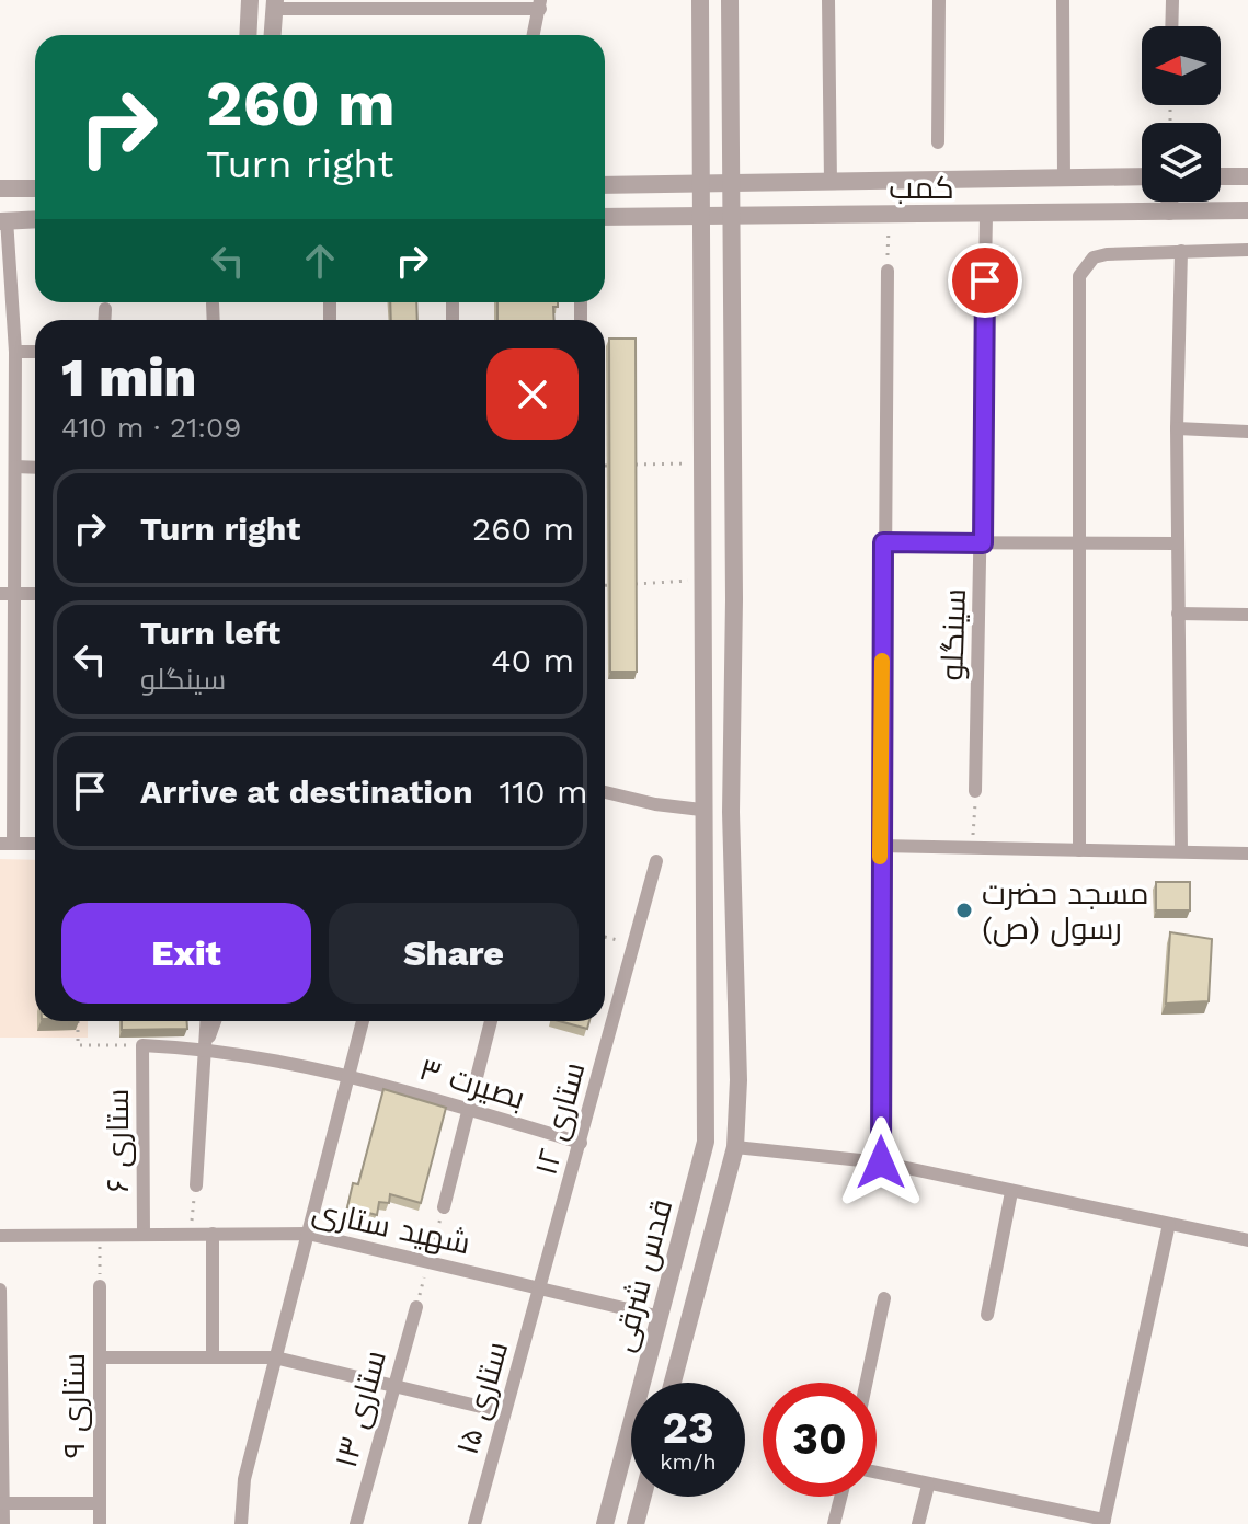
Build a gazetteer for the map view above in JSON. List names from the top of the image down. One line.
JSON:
{"streets":{"street":["کمب","سینگلو","بصیرت ۳","ستاری ۱۲","ستاری ۶","شهید ستاری","قدس شرقی","ستاری ۱۵","ستاری ۹","ستاری ۱۳"]},"crossings":[["کمب","سینگلو"],["کمب","قدس شرقی"],["بصیرت ۳","ستاری ۱۲"],["بصیرت ۳","ستاری ۶"],["ستاری ۱۲","شهید ستاری"],["ستاری ۱۲","ستاری ۱۵"],["ستاری ۶","شهید ستاری"],["شهید ستاری","قدس شرقی"],["شهید ستاری","ستاری ۱۵"]],"places":["مسجد حضرت رسول (ص)"],"north":"left","page":{"turn":["260 m","Turn right"],"heading":["1 min","410 m · 21:09"],"list":[{"name":"Turn right","value":"260 m"},{"name":"Turn left","note":"سینگلو","value":"40 m"},{"name":"Arrive at destination","value":"110 m"}],"buttons":["Exit","Share"],"speed":"23 km/h","limit":"30"}}
